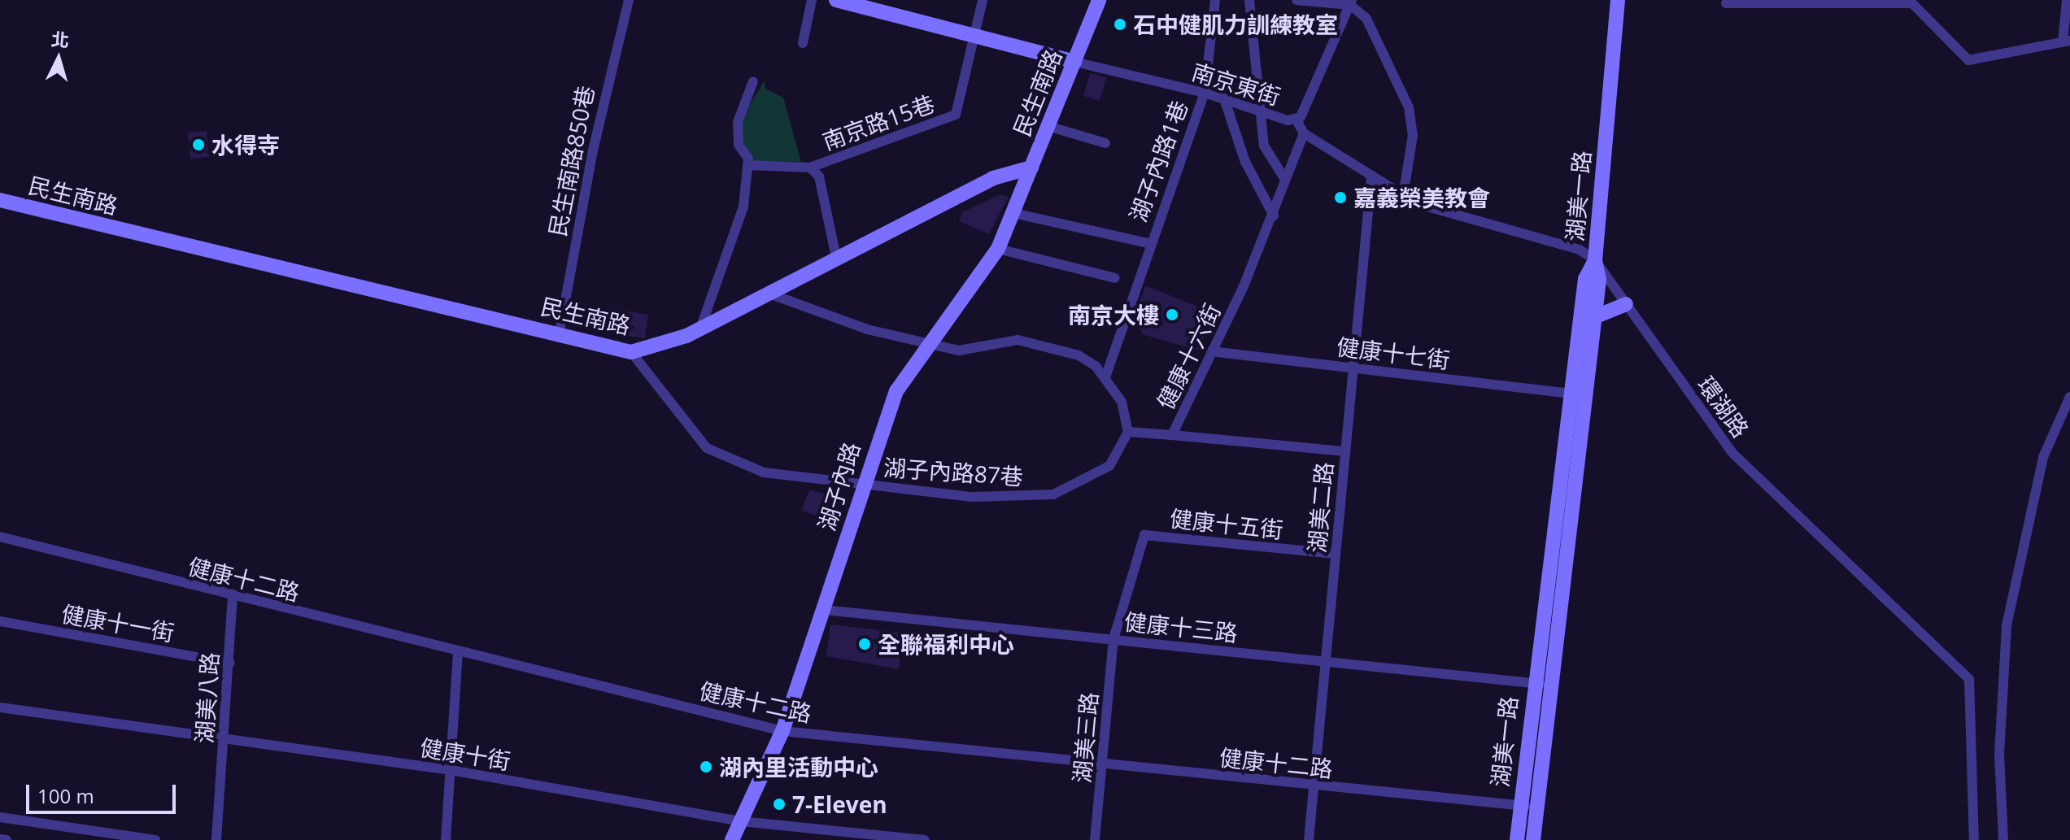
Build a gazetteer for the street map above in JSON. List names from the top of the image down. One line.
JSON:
{"streets":{"street":["南京東街","民生南路","南京路15巷","民生南路850巷","湖子內路1巷","湖美一路","健康十七街","健康十六街","環湖路","湖子內路87巷","湖子內路","湖美二路","健康十五街","健康十二路","健康十一街","健康十三路","湖美八路","湖美三路","健康十街"]},"crossings":[["南京東街","民生南路"],["南京東街","湖子內路1巷"],["南京東街","環湖路"],["民生南路","南京路15巷"],["民生南路","民生南路850巷"],["民生南路","湖子內路87巷"],["民生南路","湖子內路"],["湖子內路1巷","湖子內路"],["湖美一路","健康十七街"],["湖美一路","環湖路"],["湖美一路","健康十二路"],["湖美一路","健康十三路"],["健康十七街","健康十六街"],["健康十七街","湖美二路"],["健康十六街","環湖路"],["健康十六街","湖美二路"],["環湖路","湖美二路"],["湖子內路87巷","湖子內路"],["湖子內路","健康十二路"],["湖子內路","健康十三路"],["湖子內路","健康十街"],["湖美二路","健康十五街"],["湖美二路","健康十二路"],["湖美二路","健康十三路"],["健康十五街","健康十三路"],["健康十五街","湖美三路"],["健康十二路","湖美八路"],["健康十二路","湖美三路"],["健康十一街","湖美八路"],["健康十三路","湖美三路"],["湖美八路","健康十街"]],"places":["石中健肌力訓練教室","水得寺","嘉義榮美教會","南京大樓","全聯福利中心","湖內里活動中心","7-Eleven"],"scale_bar":"100 m","north":"top"}
